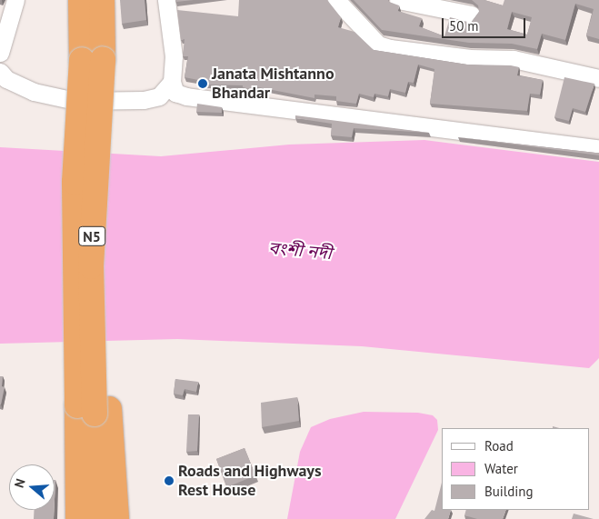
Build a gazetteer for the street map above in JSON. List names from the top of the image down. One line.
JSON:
{"streets":{"highway":["N5"]},"water":["বংশী নদী"],"places":["Janata Mishtanno Bhandar","Roads and Highways Rest House"],"legend":["Road","Water","Building"],"scale_bar":"50 m","north":"left"}
